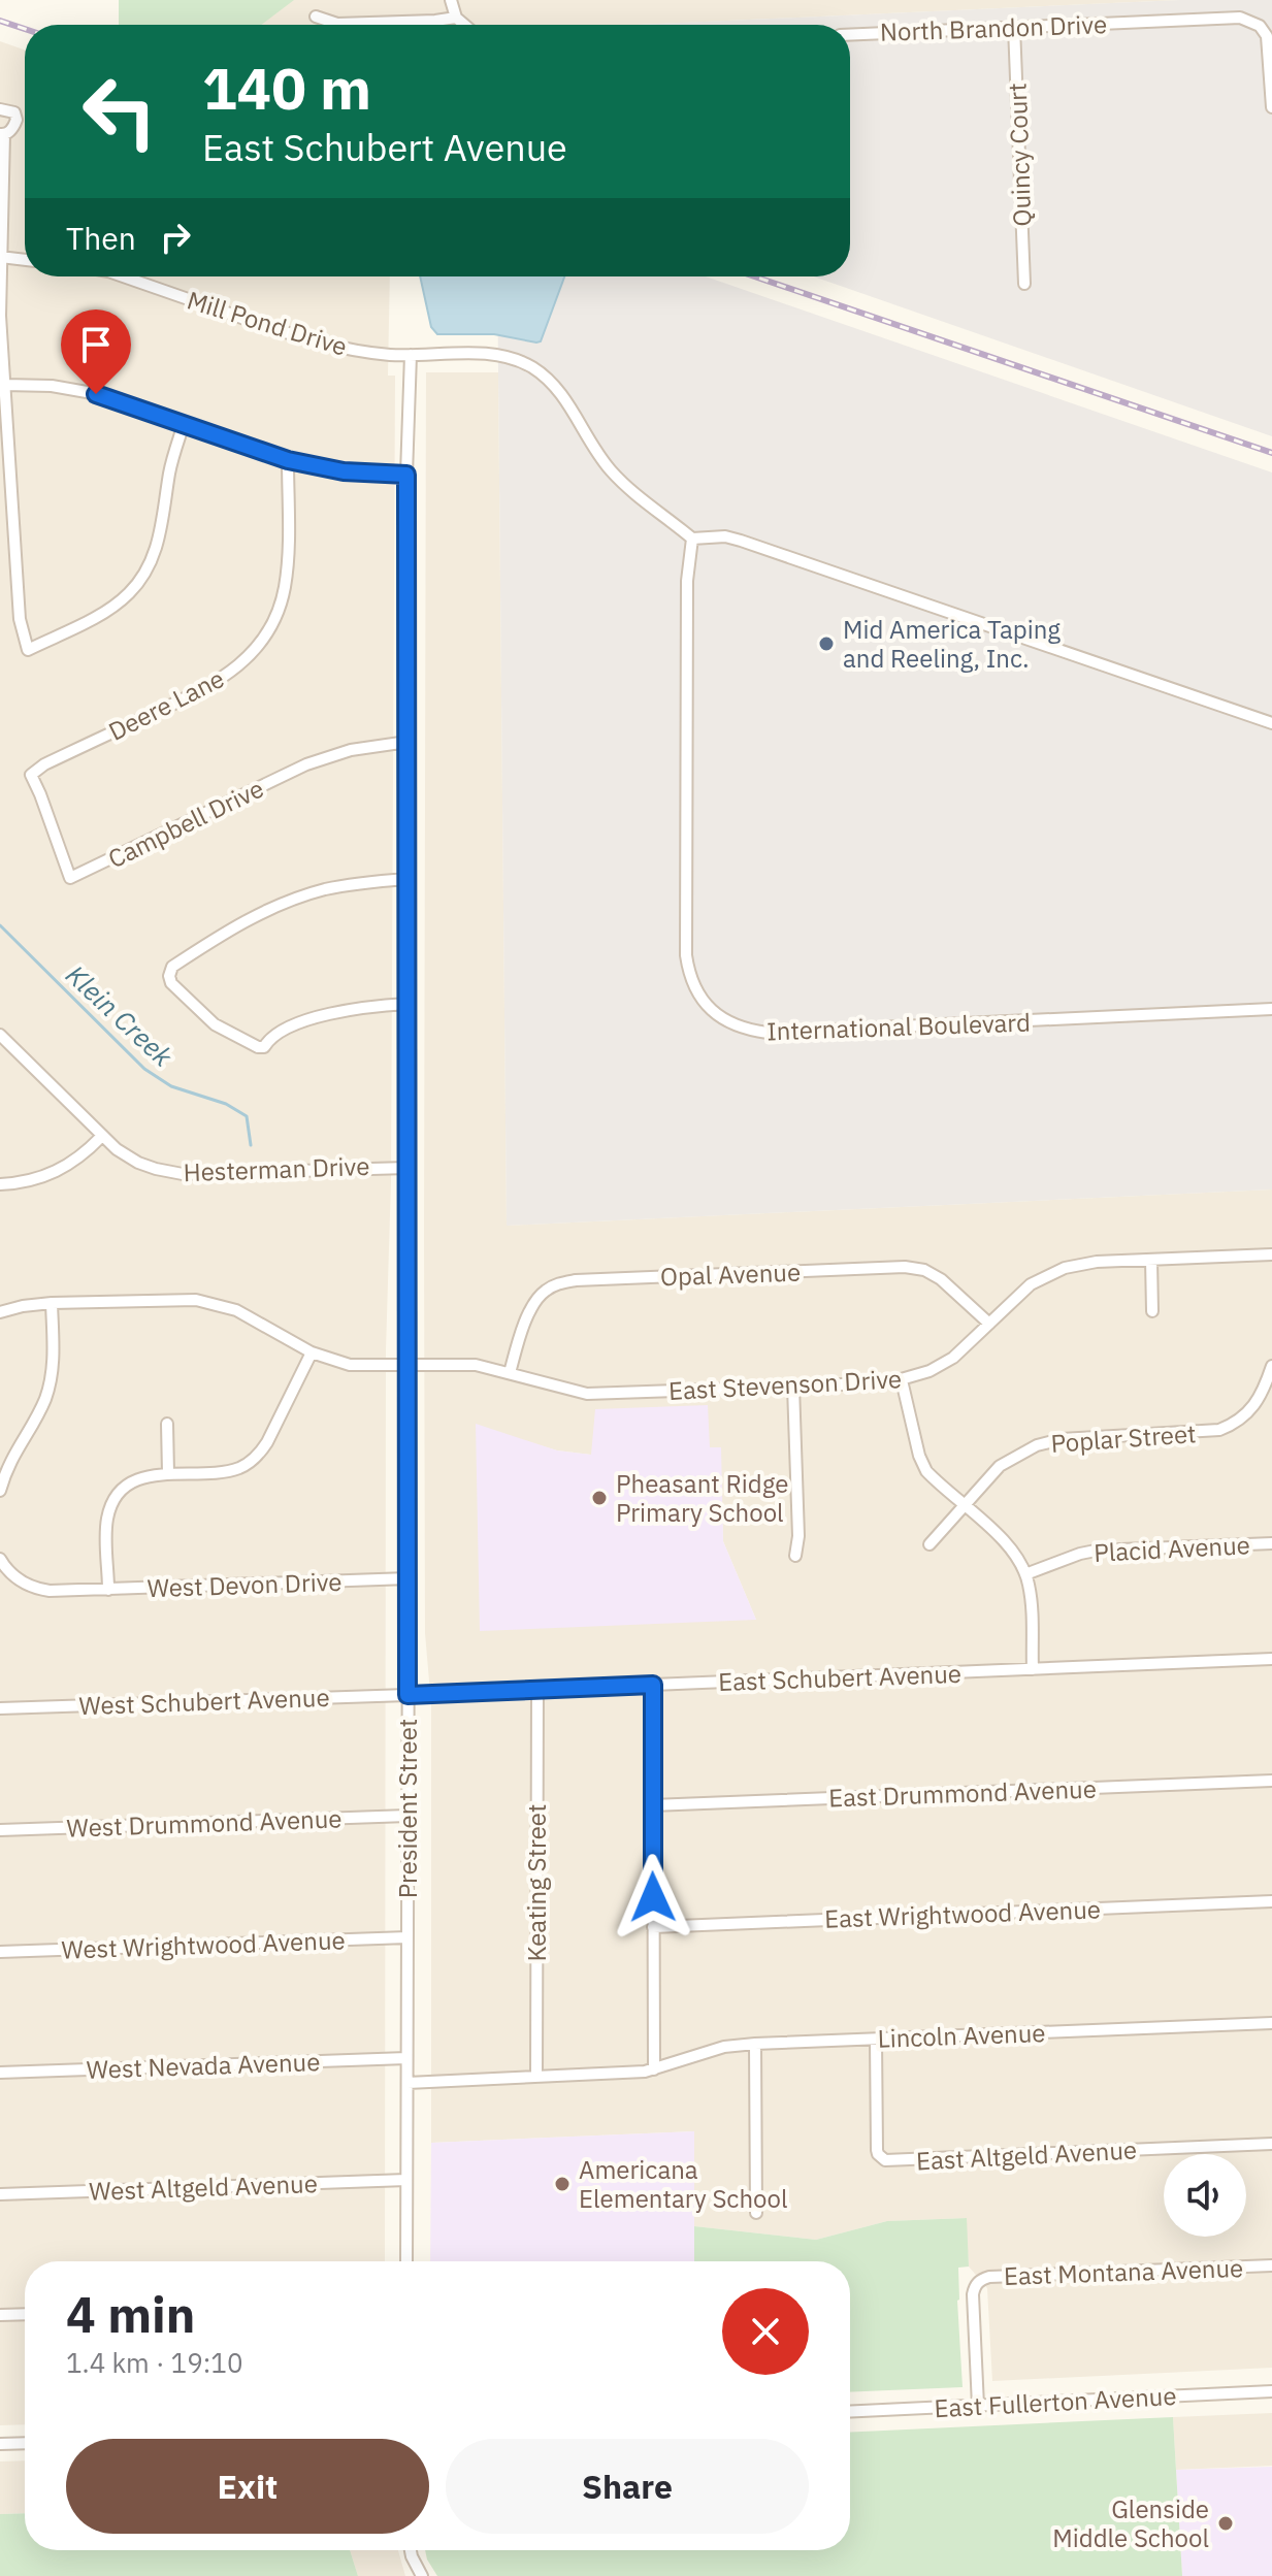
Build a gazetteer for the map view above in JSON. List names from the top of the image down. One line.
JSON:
{"streets":{"street":["North Brandon Drive","Quincy Court","Mill Pond Drive","Deere Lane","Campbell Drive","International Boulevard","Hesterman Drive","Opal Avenue","East Stevenson Drive","Poplar Street","Placid Avenue","West Devon Drive","East Schubert Avenue","West Schubert Avenue","East Drummond Avenue","President Street","West Drummond Avenue","Keating Street","East Wrightwood Avenue","West Wrightwood Avenue","Lincoln Avenue","West Nevada Avenue","East Altgeld Avenue","West Altgeld Avenue","East Montana Avenue","East Fullerton Avenue"]},"crossings":[["North Brandon Drive","Quincy Court"],["Mill Pond Drive","International Boulevard"],["Mill Pond Drive","President Street"],["Deere Lane","Campbell Drive"],["Campbell Drive","President Street"],["Hesterman Drive","President Street"],["Opal Avenue","East Stevenson Drive"],["East Stevenson Drive","President Street"],["West Devon Drive","President Street"],["East Schubert Avenue","West Schubert Avenue"],["East Schubert Avenue","President Street"],["East Schubert Avenue","Keating Street"],["West Schubert Avenue","President Street"],["President Street","West Drummond Avenue"],["President Street","West Wrightwood Avenue"],["President Street","Lincoln Avenue"],["President Street","West Nevada Avenue"],["President Street","West Altgeld Avenue"],["Keating Street","Lincoln Avenue"],["Lincoln Avenue","East Altgeld Avenue"],["East Montana Avenue","East Fullerton Avenue"]],"water":["Klein Creek"],"places":["Mid America Taping and Reeling, Inc.","Pheasant Ridge Primary School","Americana Elementary School","Glenside Middle School"],"page":{"turn":["140 m","East Schubert Avenue"],"then":"Then","heading":["4 min","1.4 km · 19:10"],"buttons":["Exit","Share"]}}
